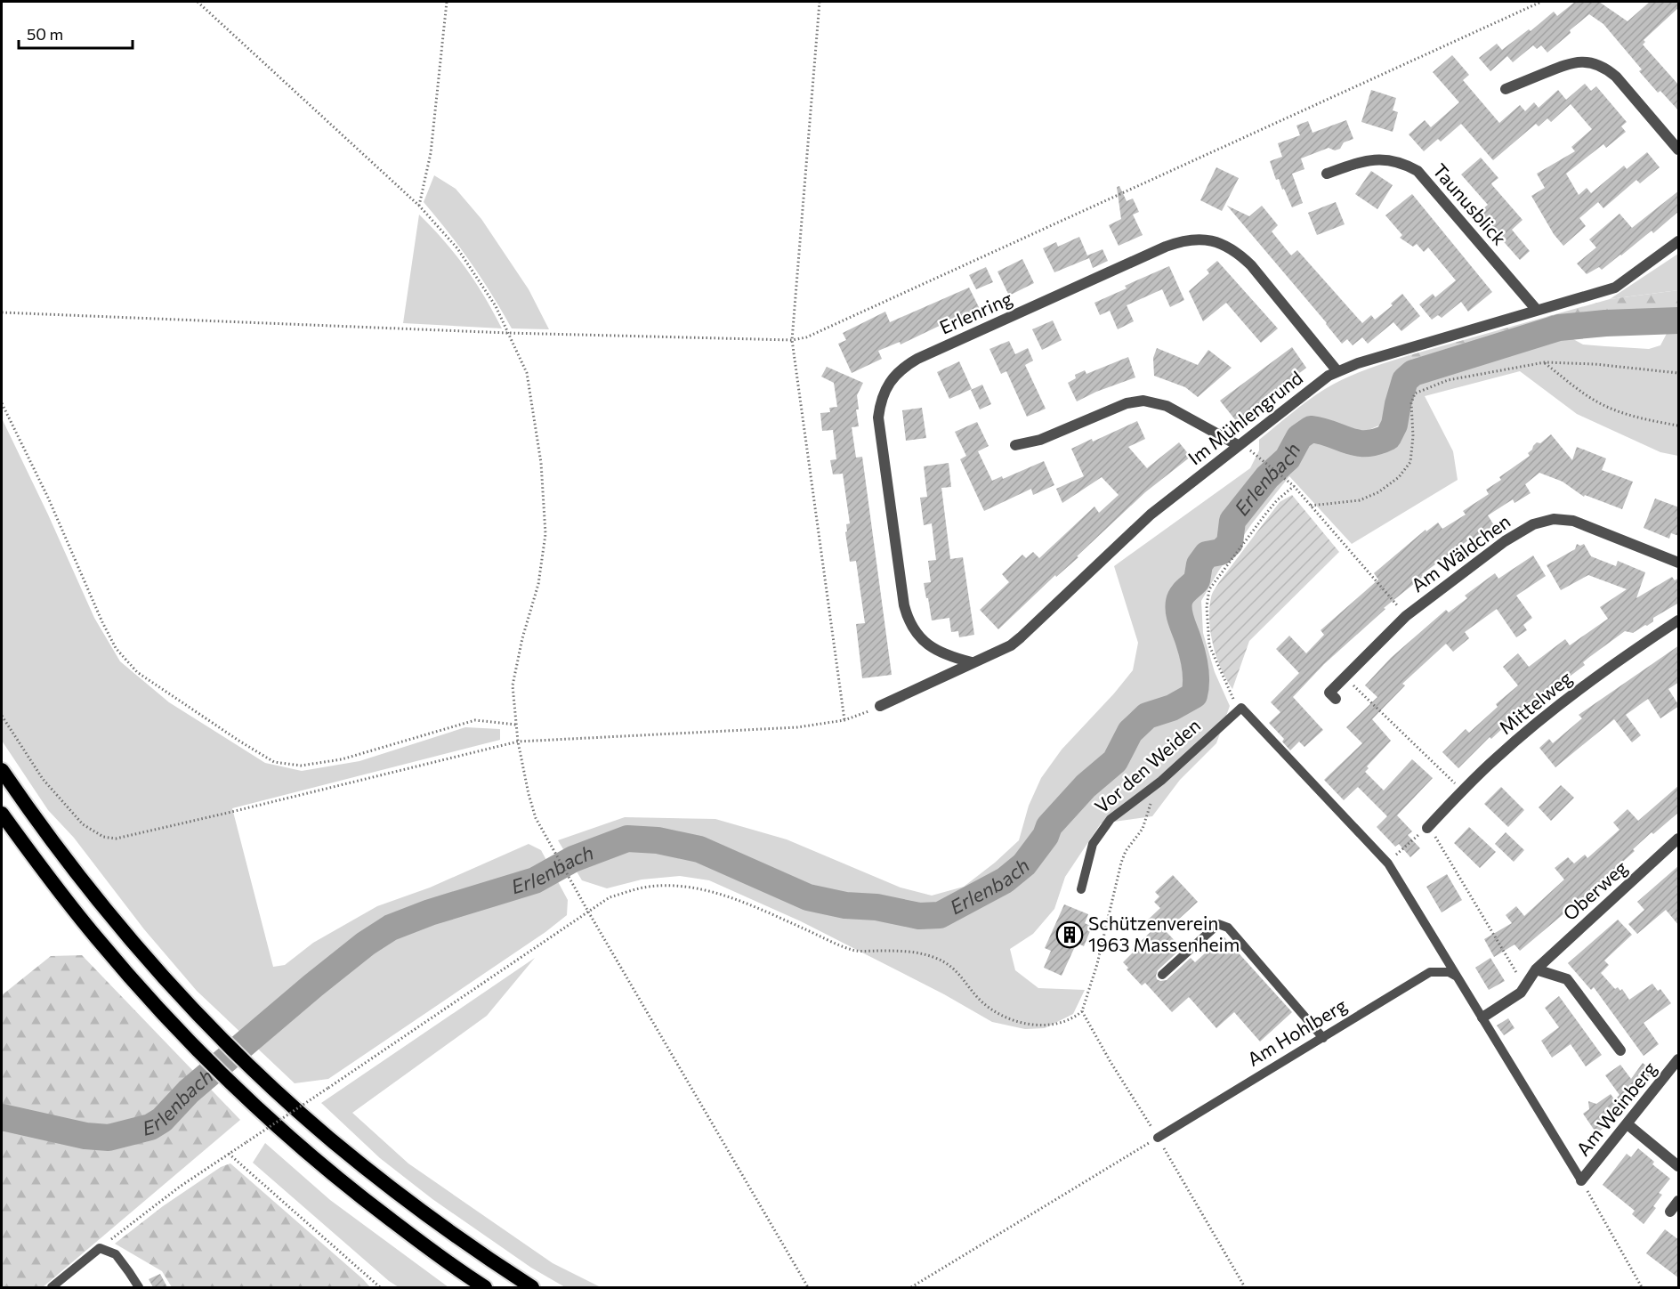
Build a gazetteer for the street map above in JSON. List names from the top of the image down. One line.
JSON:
{"streets":{"street":["Taunusblick","Erlenring","Im Mühlengrund","Am Wäldchen","Mittelweg","Oberweg","Am Weinberg"],"lane":["Vor den Weiden","Am Hohlberg"]},"crossings":[["Taunusblick","Im Mühlengrund"],["Erlenring","Im Mühlengrund"]],"water":["Erlenbach"],"places":{"building":["Schützenverein 1963 Massenheim"]},"scale_bar":"50 m"}
